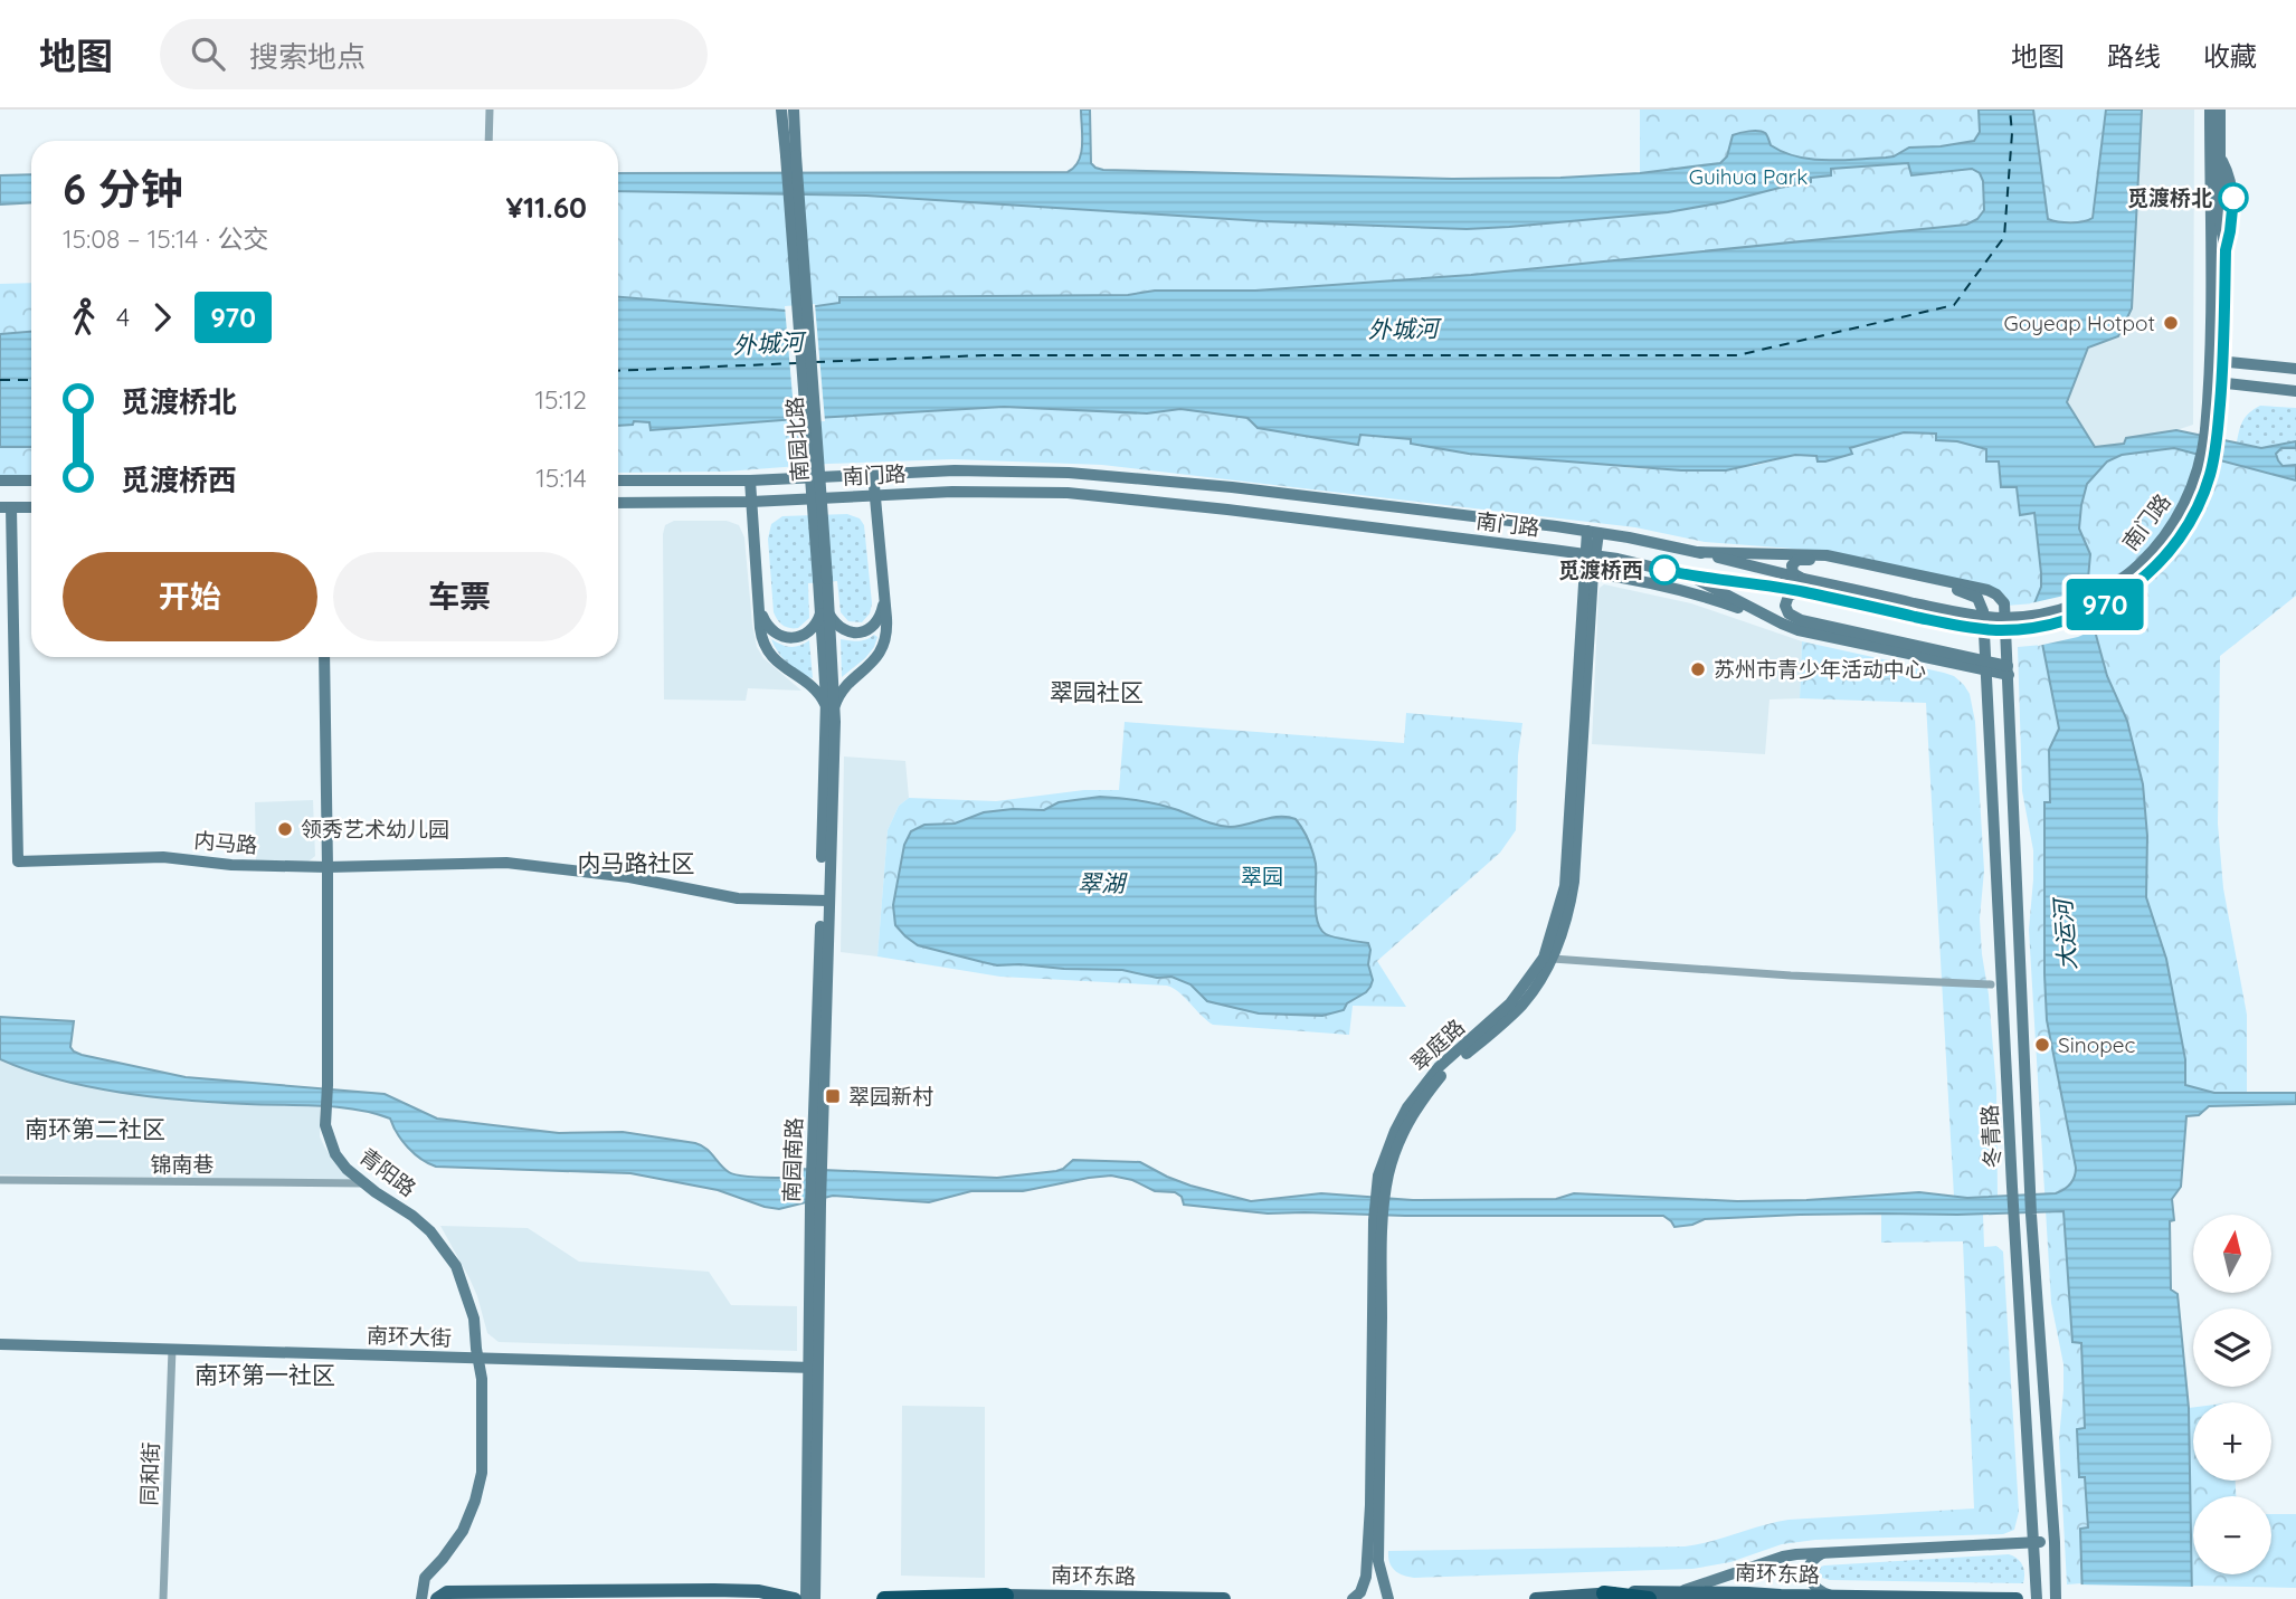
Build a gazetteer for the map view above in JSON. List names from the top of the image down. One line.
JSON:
{"streets":{"main road":["南园北路","南门路","内马路","翠庭路","冬青路","南园南路","青阳路","南环大街","南环东路"],"street":["锦南巷","同和街"]},"crossings":[["南园北路","南园南路"],["南门路","翠庭路"],["南门路","冬青路"],["内马路","南园南路"],["内马路","青阳路"],["南园南路","南环大街"],["锦南巷","青阳路"],["青阳路","南环大街"],["南环大街","同和街"]],"districts":["翠园社区","内马路社区","南环第二社区","南环第一社区"],"water":["外城河","翠湖","大运河"],"parks":["Guihua Park","翠园"],"places":{"other":["觅渡桥北","Goyeap Hotpot","觅渡桥西","苏州市青少年活动中心","领秀艺术幼儿园","Sinopec"],"transit":["翠园新村"]},"lines":["bus line 970"],"north":"top","page":{"header":"地图","search":"搜索地点","nav":["地图","路线","收藏"],"on_map":"970","heading":["6 分钟","15:08 – 15:14 · 公交","¥11.60"],"legs":["4","970"],"list":[{"name":"觅渡桥北","value":"15:12"},{"name":"觅渡桥西","value":"15:14"}],"buttons":["开始","车票"],"map_buttons":["+","−"]}}
